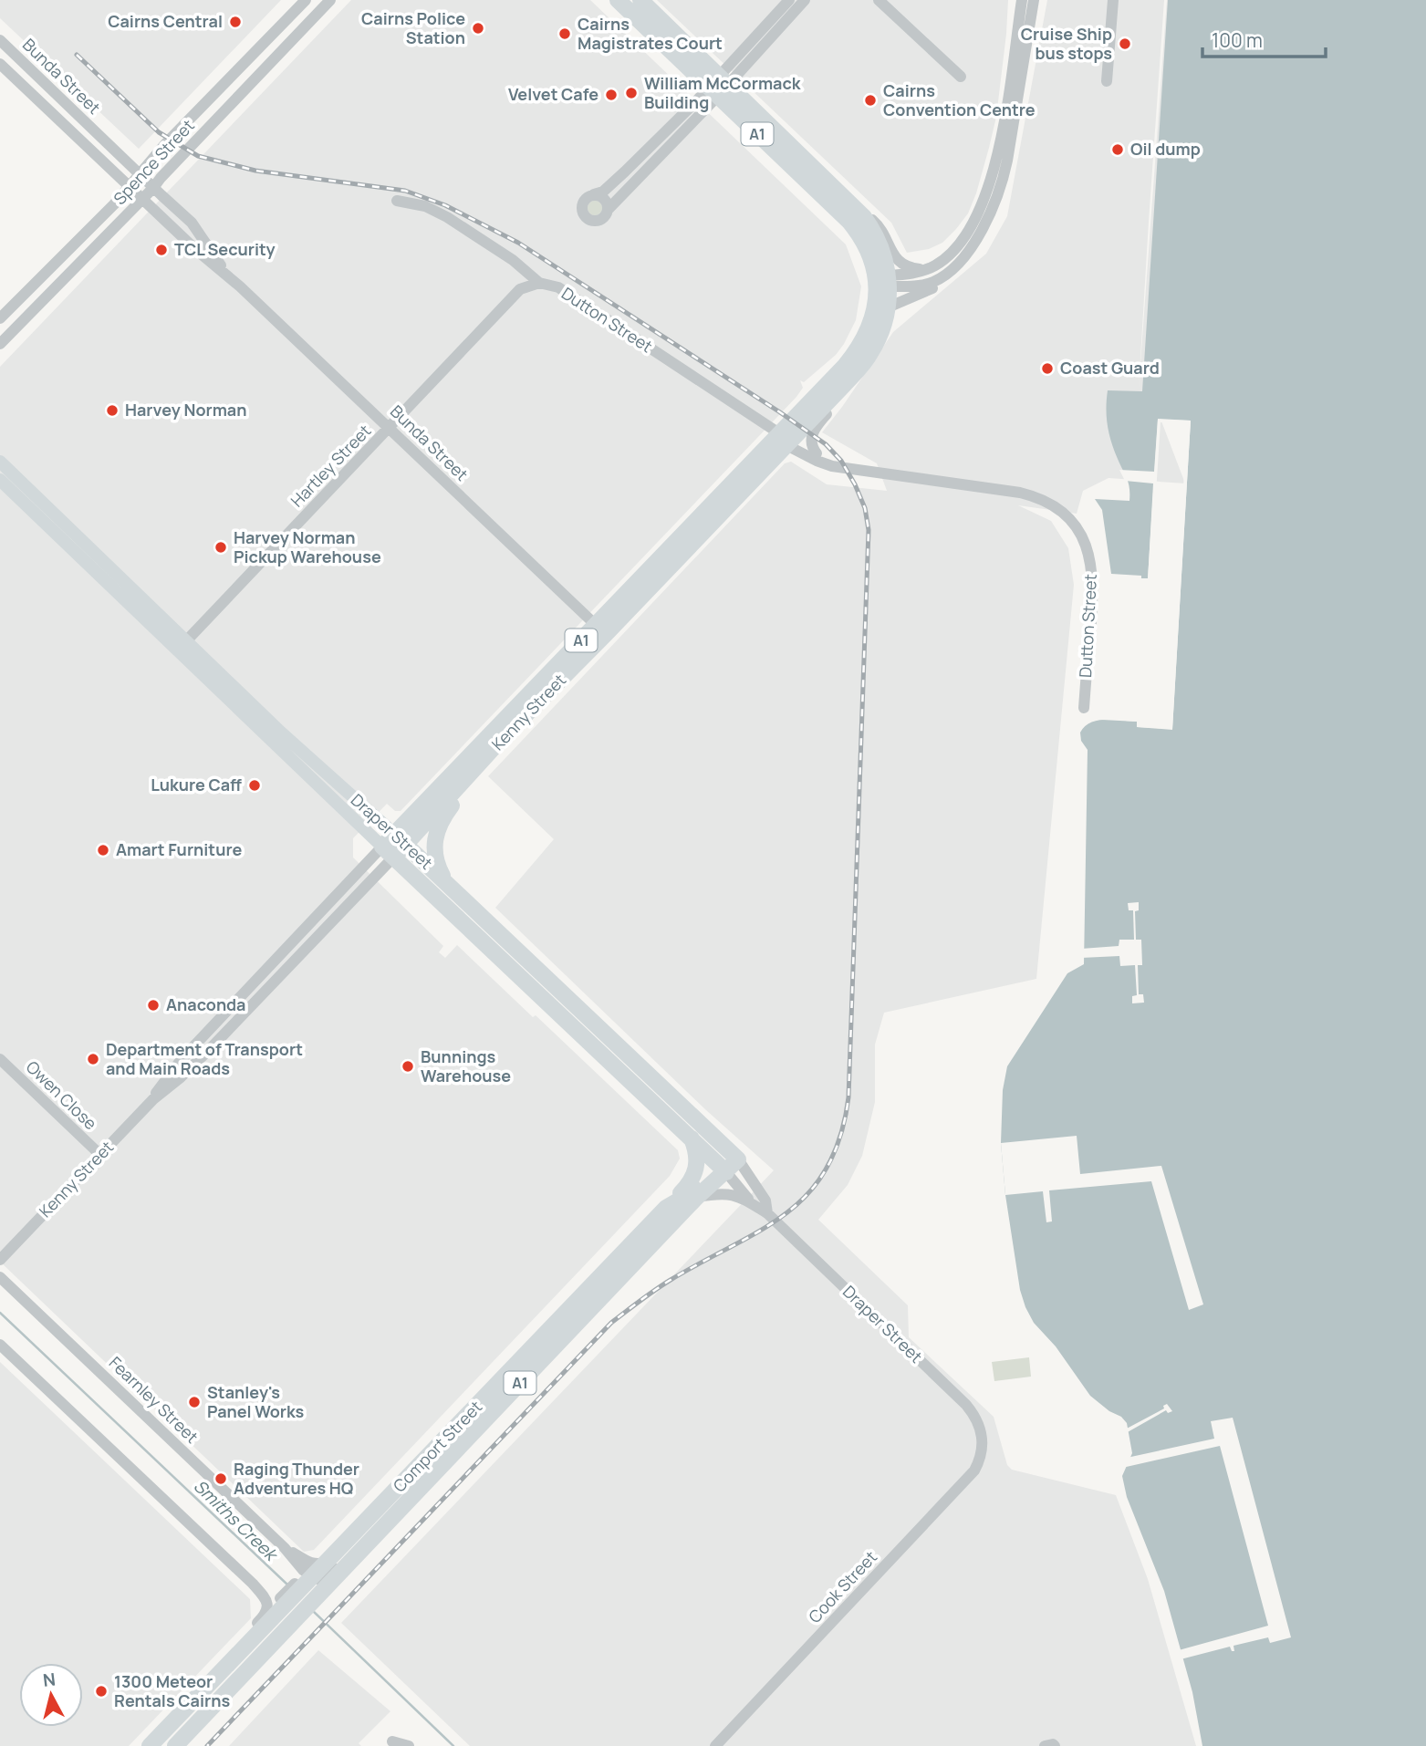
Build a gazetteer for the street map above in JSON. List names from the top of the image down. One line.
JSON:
{"streets":{"highway":["A1","Kenny Street","Draper Street","Comport Street"],"street":["Bunda Street","Spence Street","Dutton Street","Hartley Street","Owen Close","Fearnley Street","Cook Street"]},"crossings":[["Bunda Street","Spence Street"],["Bunda Street","Hartley Street"],["Bunda Street","Kenny Street"],["A1","Kenny Street"],["Dutton Street","Hartley Street"],["Dutton Street","Kenny Street"],["Hartley Street","Draper Street"],["Kenny Street","Draper Street"],["Kenny Street","Owen Close"],["Draper Street","Comport Street"],["Draper Street","Cook Street"],["Fearnley Street","Comport Street"]],"water":["Smiths Creek"],"places":["Cairns Central","Cairns Police Station","Cairns Magistrates Court","Cruise Ship bus stops","William McCormack Building","Velvet Cafe","Cairns Convention Centre","Oil dump","TCL Security","Coast Guard","Harvey Norman","Harvey Norman Pickup Warehouse","Lukure Caff","Amart Furniture","Anaconda","Department of Transport and Main Roads","Bunnings Warehouse","Stanley's Panel Works","Raging Thunder Adventures HQ","1300 Meteor Rentals Cairns"],"scale_bar":"100 m","north":"top"}
